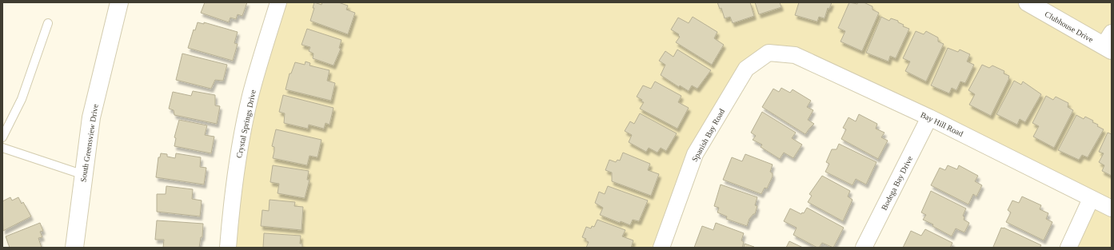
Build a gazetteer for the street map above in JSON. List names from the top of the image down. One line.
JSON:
{"streets":{"street":["Clubhouse Drive","Crystal Springs Drive","Bay Hill Road","Spanish Bay Road","South Greensview Drive","Bodega Bay Drive"]},"crossings":[["Bay Hill Road","Spanish Bay Road"],["Bay Hill Road","Bodega Bay Drive"]]}
